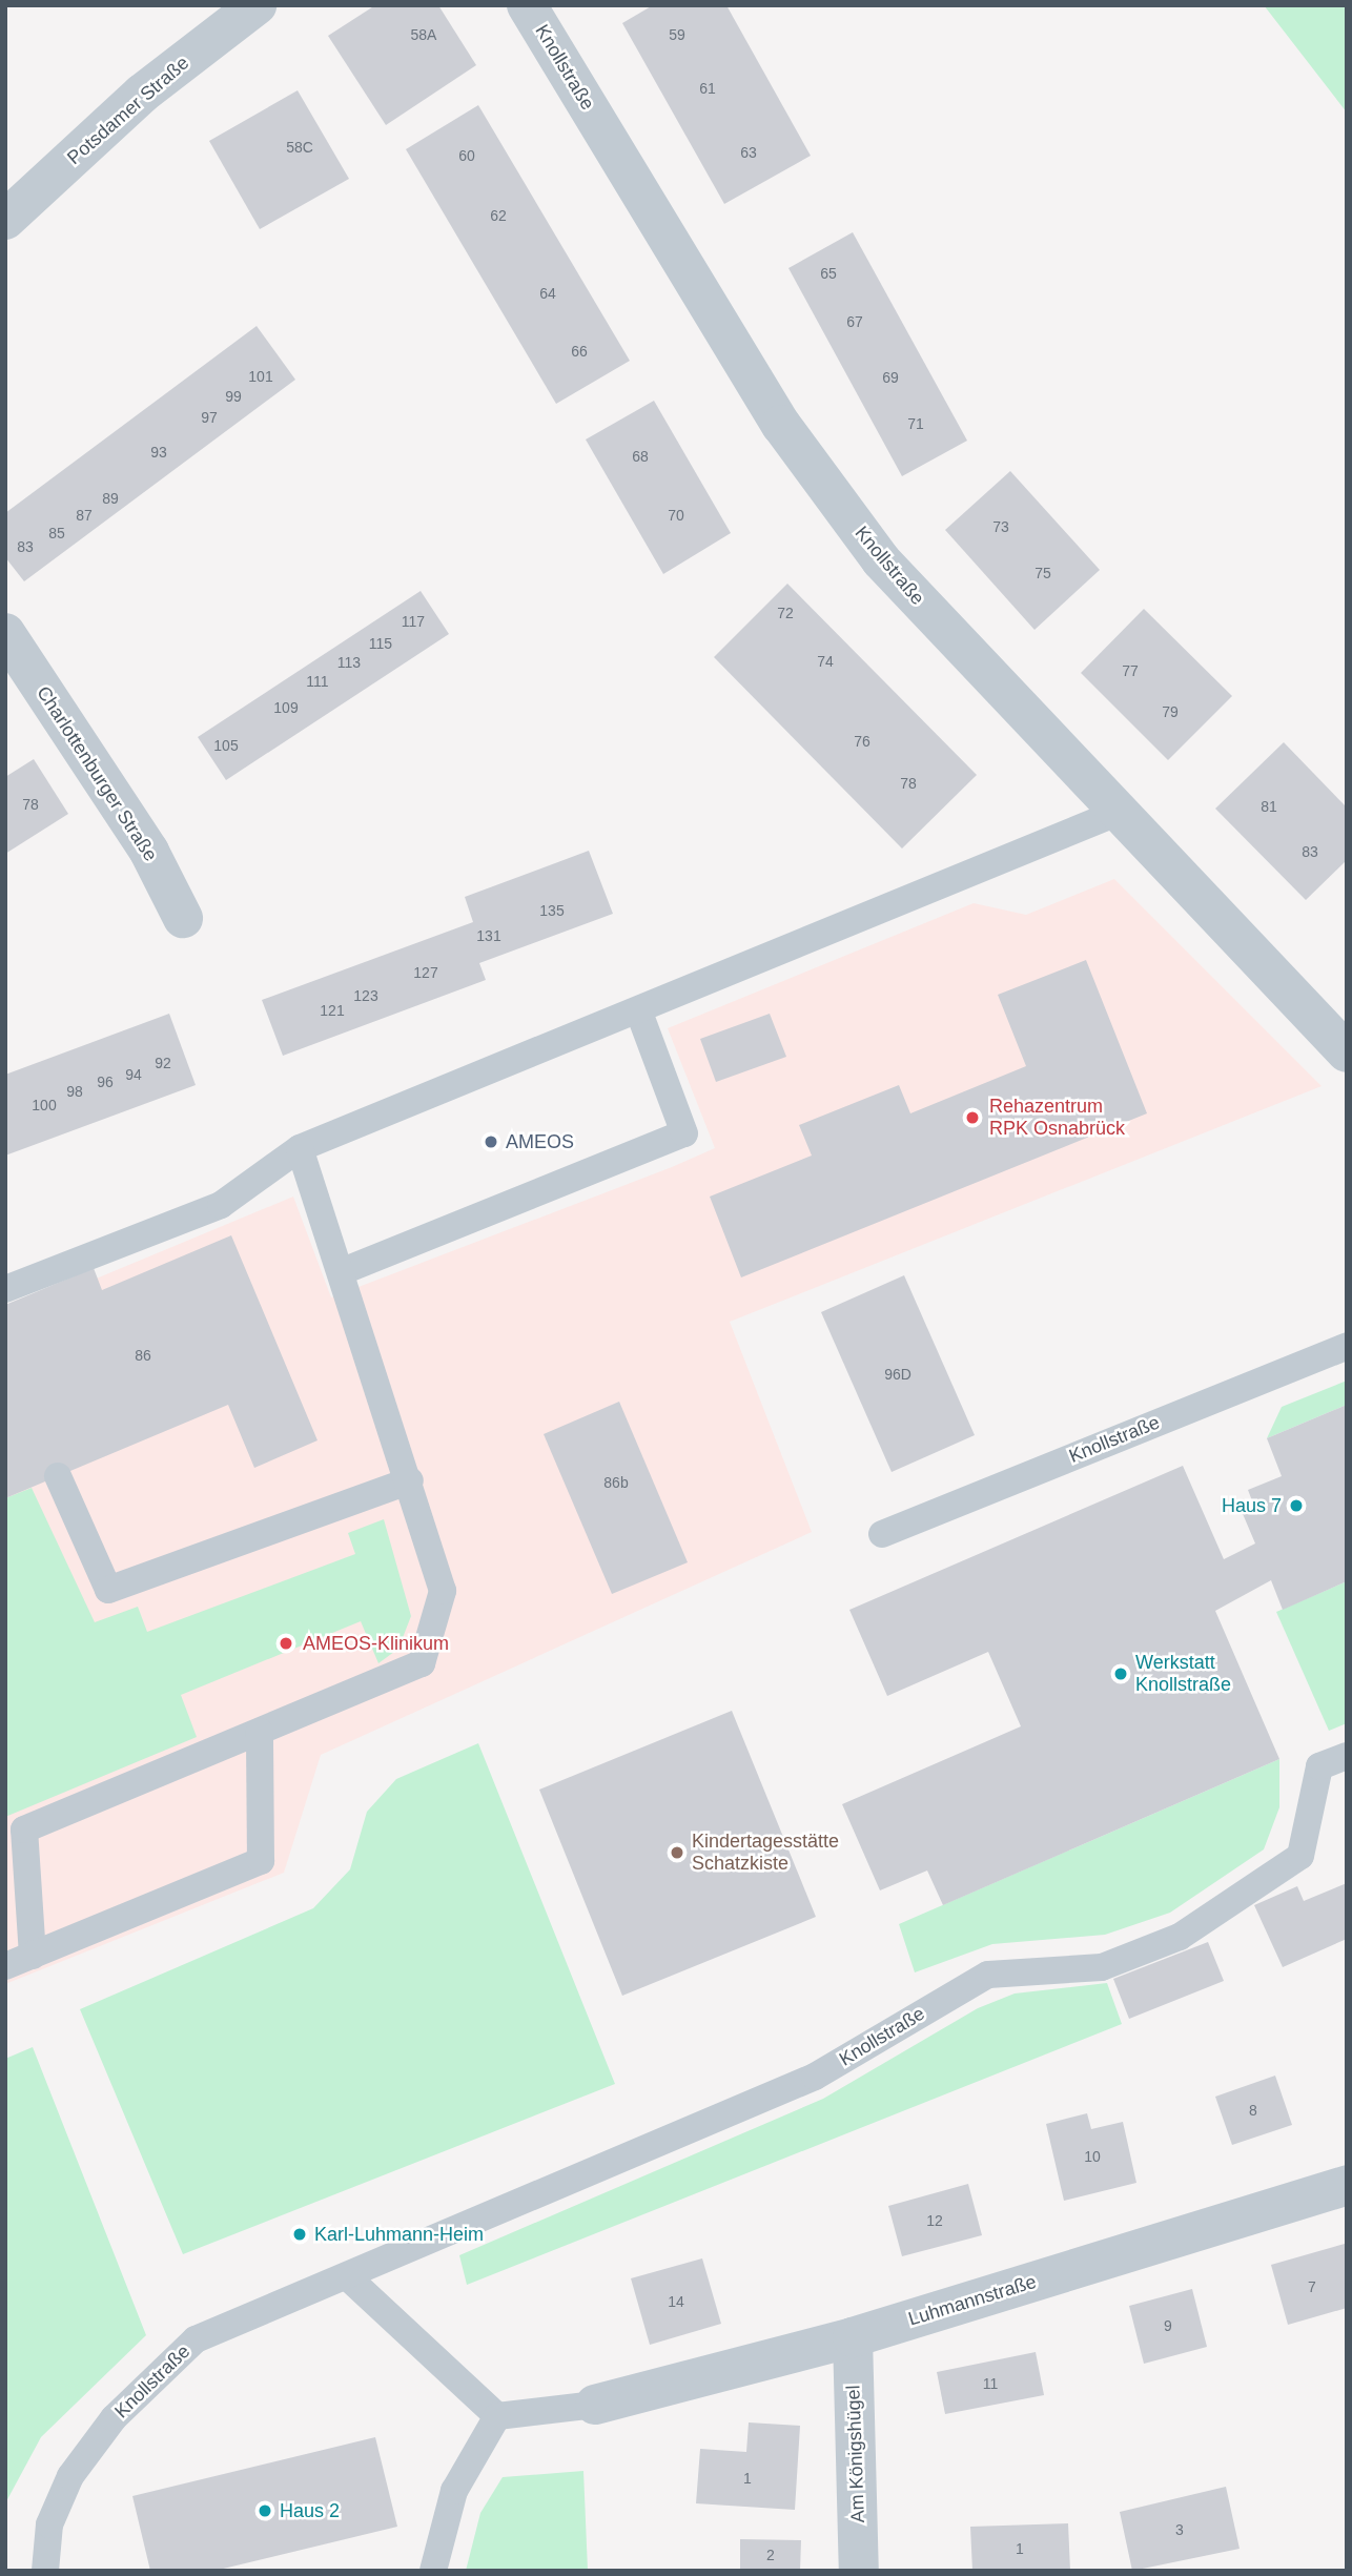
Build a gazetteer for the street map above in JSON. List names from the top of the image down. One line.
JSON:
{"streets":{"street":["Knollstraße","Potsdamer Straße","Charlottenburger Straße","Luhmannstraße","Am Königshügel"]},"crossings":[["Luhmannstraße","Am Königshügel"]],"places":["Rehazentrum RPK Osnabrück","AMEOS","Haus 7","AMEOS-Klinikum","Werkstatt Knollstraße","Kindertagesstätte Schatzkiste","Karl-Luhmann-Heim","Haus 2"],"house_numbers":["58A","59","61","58C","63","60","62","65","64","67","66","101","69","99","97","71","93","68","89","87","70","73","85","83","75","72","117","115","74","113","77","111","109","79","76","105","78","78","81","83","135","131","127","123","121","92","94","96","98","100","86","96D","86b","8","10","12","7","14","9","11","1","3","1","2"]}
